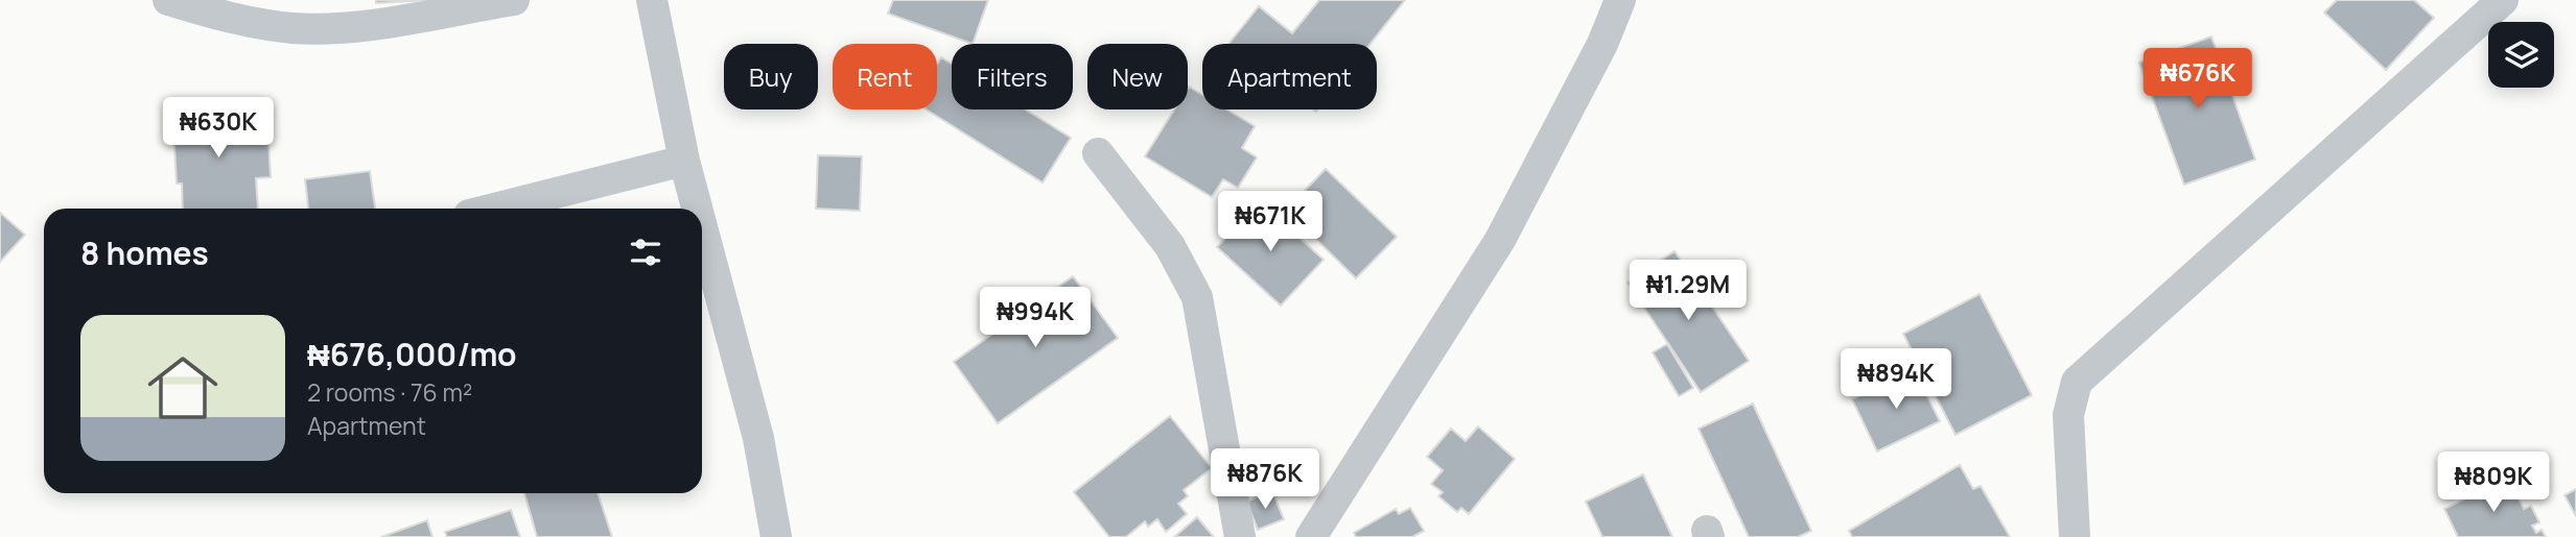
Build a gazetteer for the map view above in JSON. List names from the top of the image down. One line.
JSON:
{"page":{"chip":["Buy","Rent","Filters","New","Apartment"],"price":["₦676K","₦630K","₦671K","₦1.29M","₦994K","₦894K","₦876K","₦809K"],"heading":"8 homes","list":[{"name":"₦676,000/mo","note":"2 rooms · 76 m² · Apartment"}]}}
